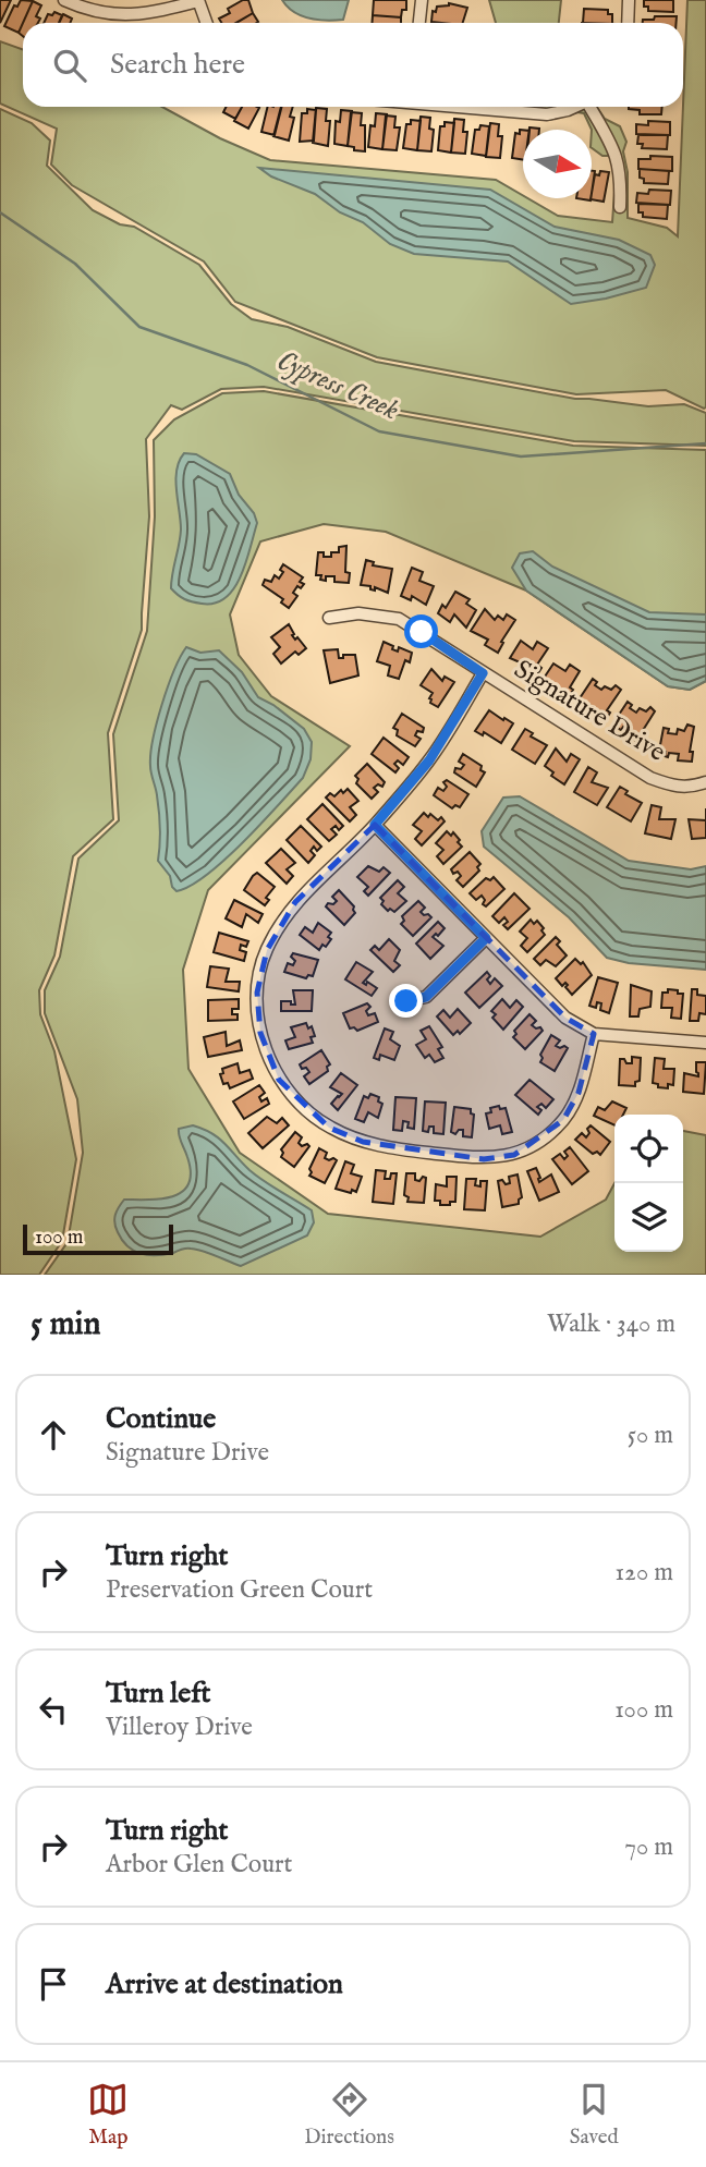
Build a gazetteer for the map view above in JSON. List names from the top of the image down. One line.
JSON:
{"streets":{"street":["Signature Drive"]},"water":["Cypress Creek"],"scale_bar":"100 m","north":"right","page":{"search":"Search here","scale":"100 m","heading":["5 min","Walk · 340 m"],"list":[["Continue","Signature Drive","50 m"],["Turn right","Preservation Green Court","120 m"],["Turn left","Villeroy Drive","100 m"],["Turn right","Arbor Glen Court","70 m"],"Arrive at destination"],"nav":["Map","Directions","Saved"]}}
